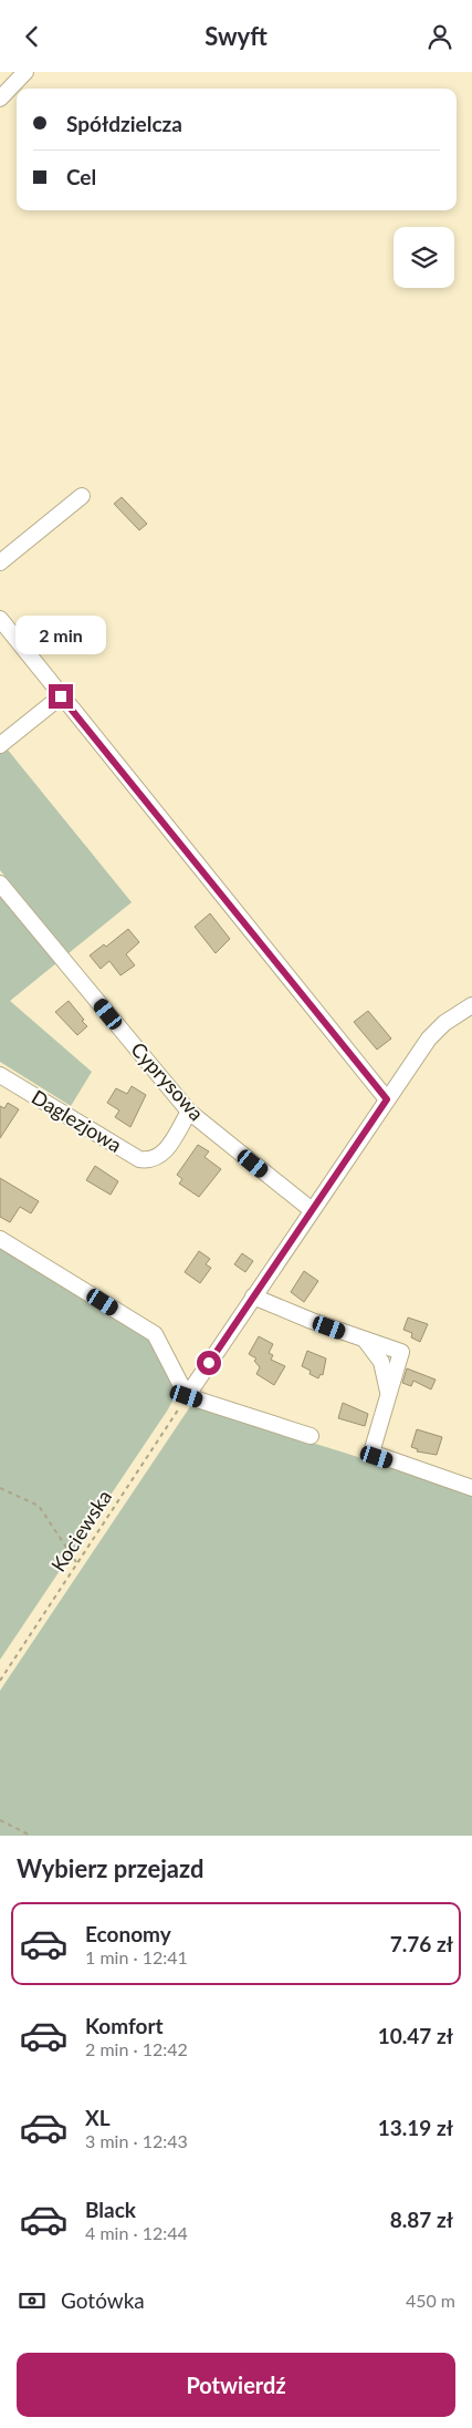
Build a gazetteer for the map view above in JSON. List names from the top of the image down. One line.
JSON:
{"streets":{"street":["Cyprysowa","Daglezjowa"],"path":["Kociewska"]},"crossings":[["Cyprysowa","Daglezjowa"]],"page":{"header":"Swyft","banner":["Spółdzielcza","Cel"],"bubble":"2 min","heading":"Wybierz przejazd","list":[{"name":"Economy","note":"1 min · 12:41","value":"7.76 zł"},{"name":"Komfort","note":"2 min · 12:42","value":"10.47 zł"},{"name":"XL","note":"3 min · 12:43","value":"13.19 zł"},{"name":"Black","note":"4 min · 12:44","value":"8.87 zł"}],"pay":["Gotówka","450 m"],"buttons":"Potwierdź"}}
